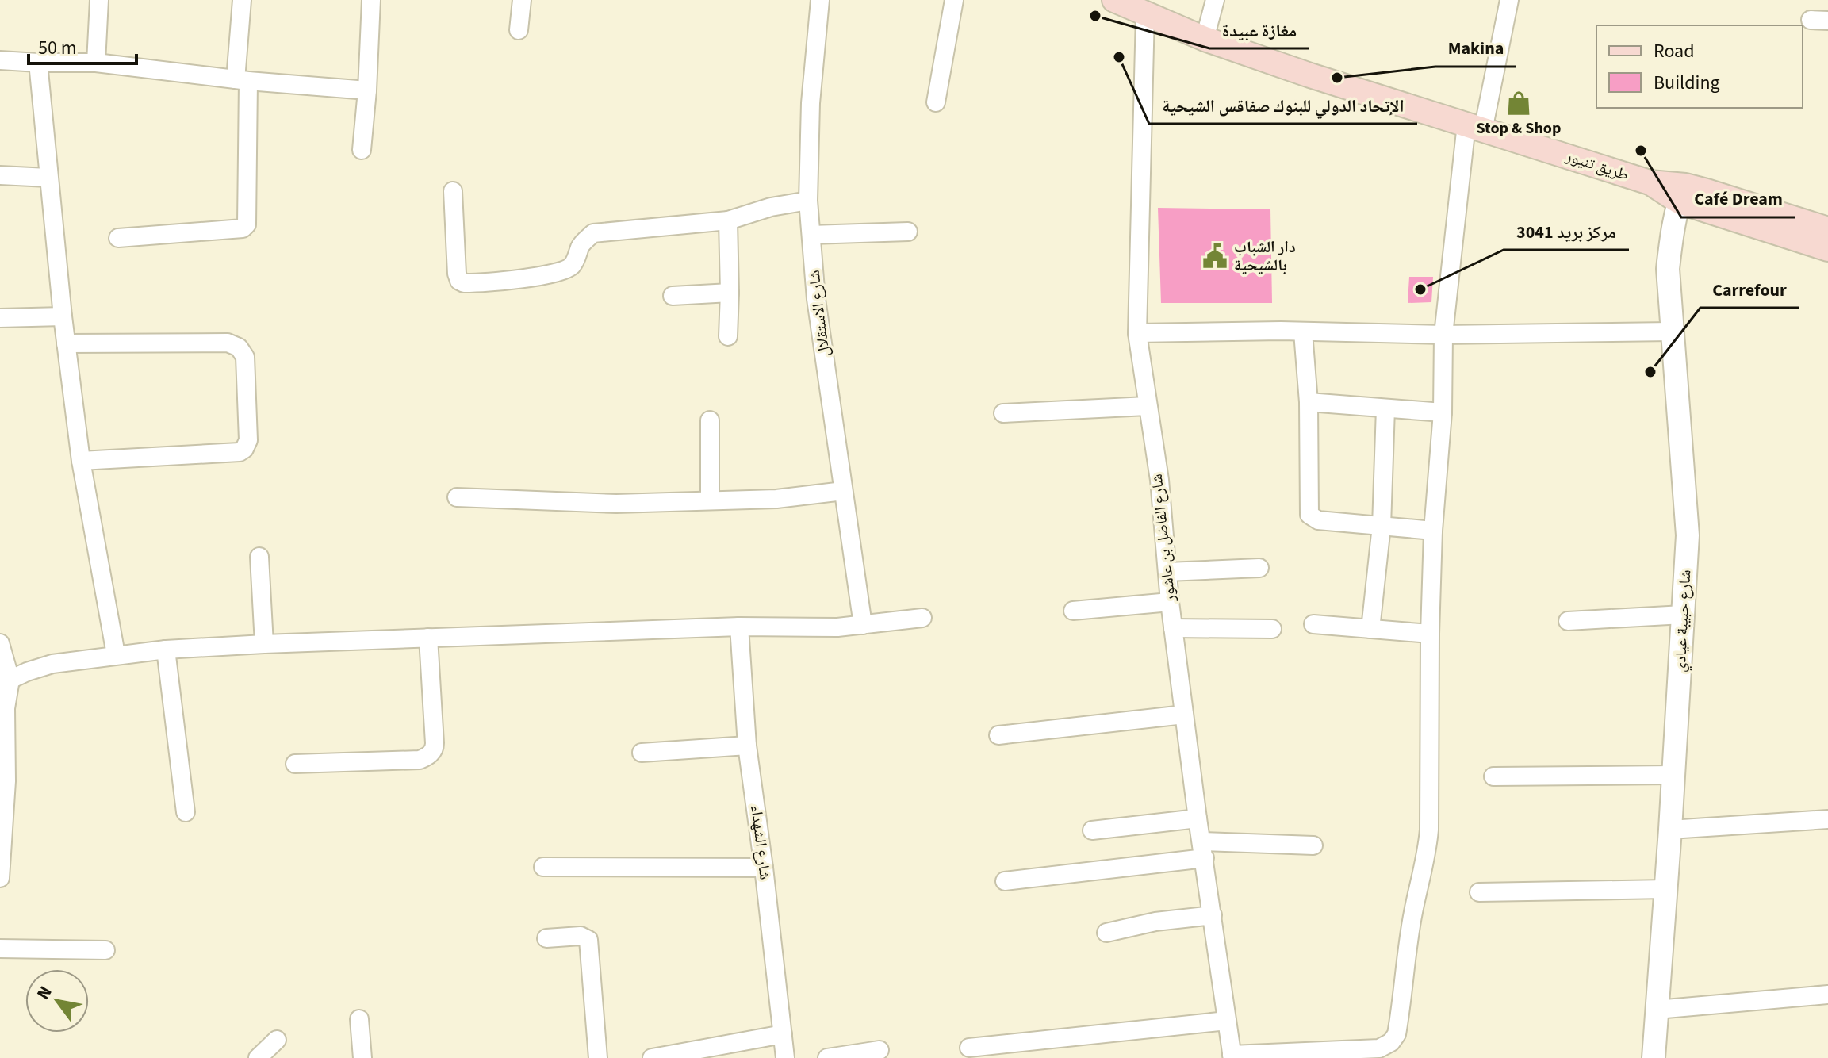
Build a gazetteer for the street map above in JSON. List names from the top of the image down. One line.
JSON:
{"streets":{"main road":["طريق تنيور"],"street":["شارع الاستقلال","شارع الفاضل بن عاشور","شارع حبيبة عيادي","شارع الشهداء"]},"crossings":[["طريق تنيور","شارع الفاضل بن عاشور"],["طريق تنيور","شارع حبيبة عيادي"]],"places":{"other":["مغازة عبيدة","الإتحاد الدولي للبنوك صفاقس الشيحية","Makina","Café Dream","مركز بريد 3041","Carrefour"],"shop":["Stop & Shop"],"public building":["دار الشباب بالشيحية"]},"legend":["Road","Building"],"scale_bar":"50 m","north":"top left"}
